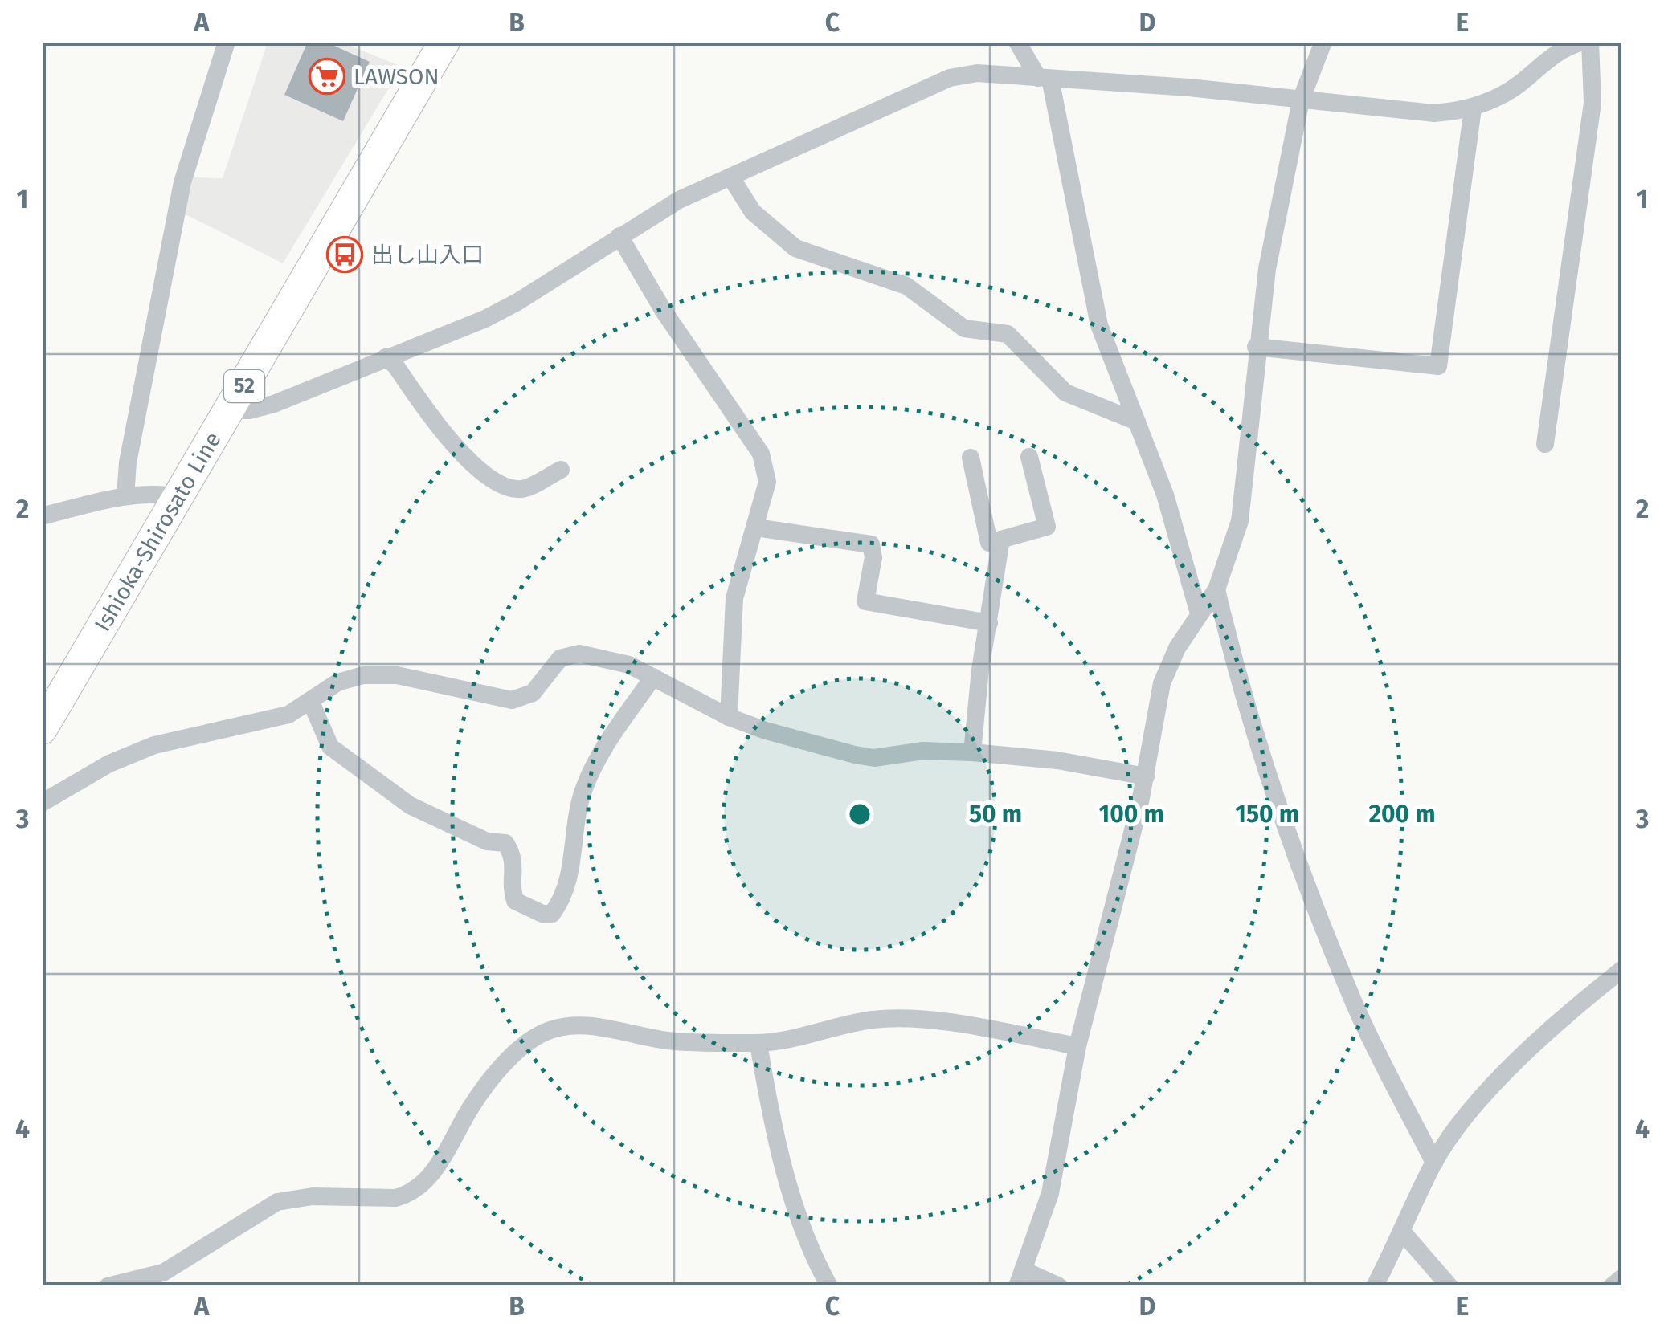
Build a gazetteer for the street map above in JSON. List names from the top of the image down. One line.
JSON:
{"streets":{"main road":["52","Ishioka-Shirosato Line"]},"places":{"supermarket":["LAWSON"],"bus stop":["出し山入口"]},"grid":{"columns":["A","B","C","D","E"],"rows":["1","2","3","4"]},"rings":["50 m","100 m","150 m","200 m"]}
